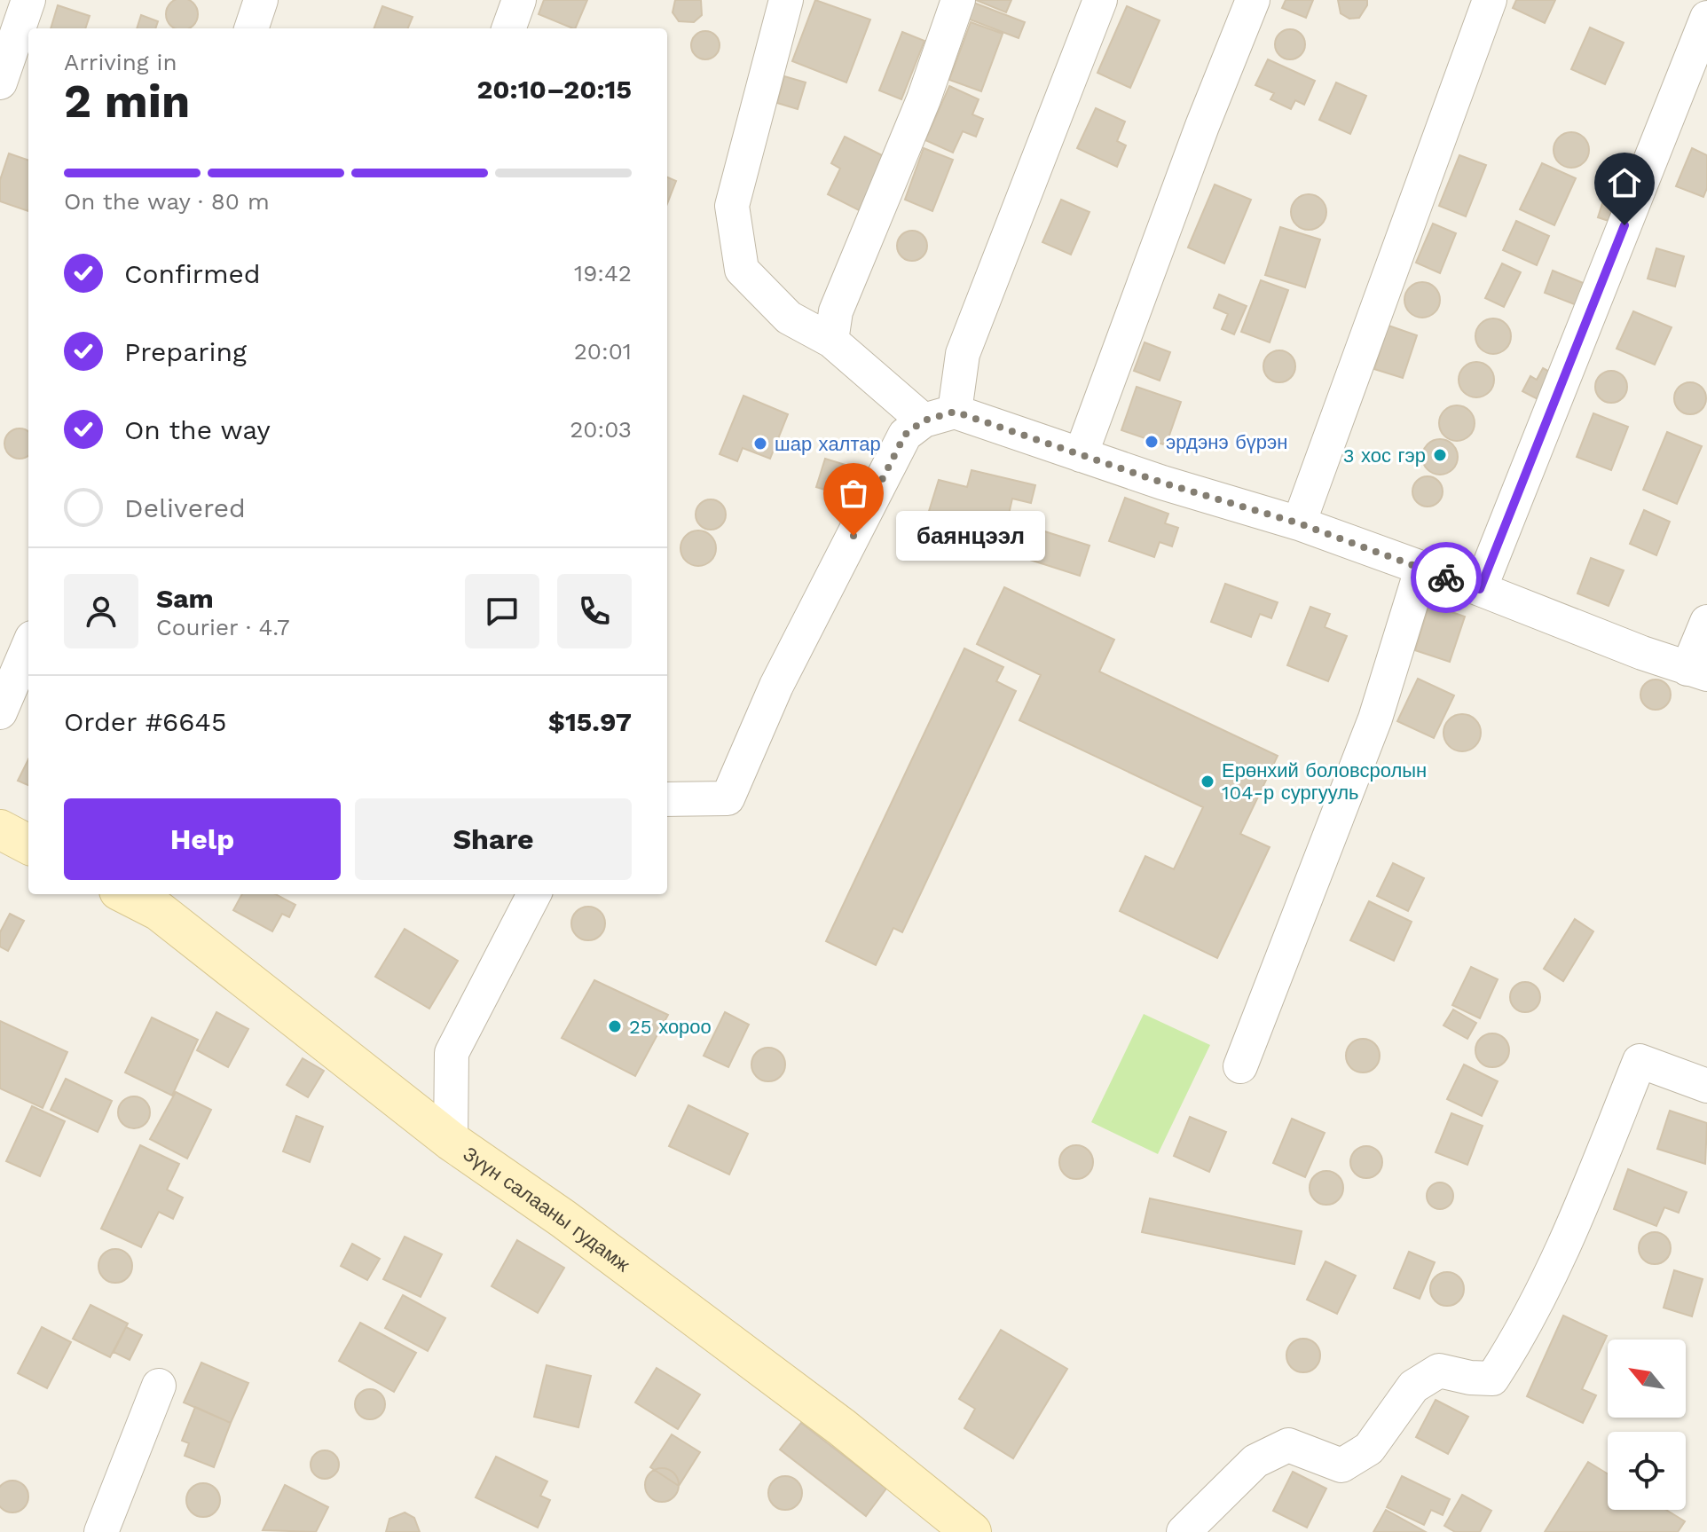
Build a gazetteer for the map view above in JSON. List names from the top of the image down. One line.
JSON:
{"streets":{"main road":["Зүүн салааны гудамж"]},"places":["эрдэнэ бүрэн","шар халтар","3 хос гэр","баянцээл","Ерөнхий боловсролын 104-р сургууль","25 хороо"],"north":"top left","page":{"heading":["2 min","Arriving in","20:10–20:15"],"panel":["Sam","Courier · 4.7","Order #6645","$15.97"],"bar":"On the way · 80 m","list":[["Confirmed","19:42"],["Preparing","20:01"],["On the way","20:03"],"Delivered"],"bubble":"баянцээл","buttons":["Help","Share"]}}
